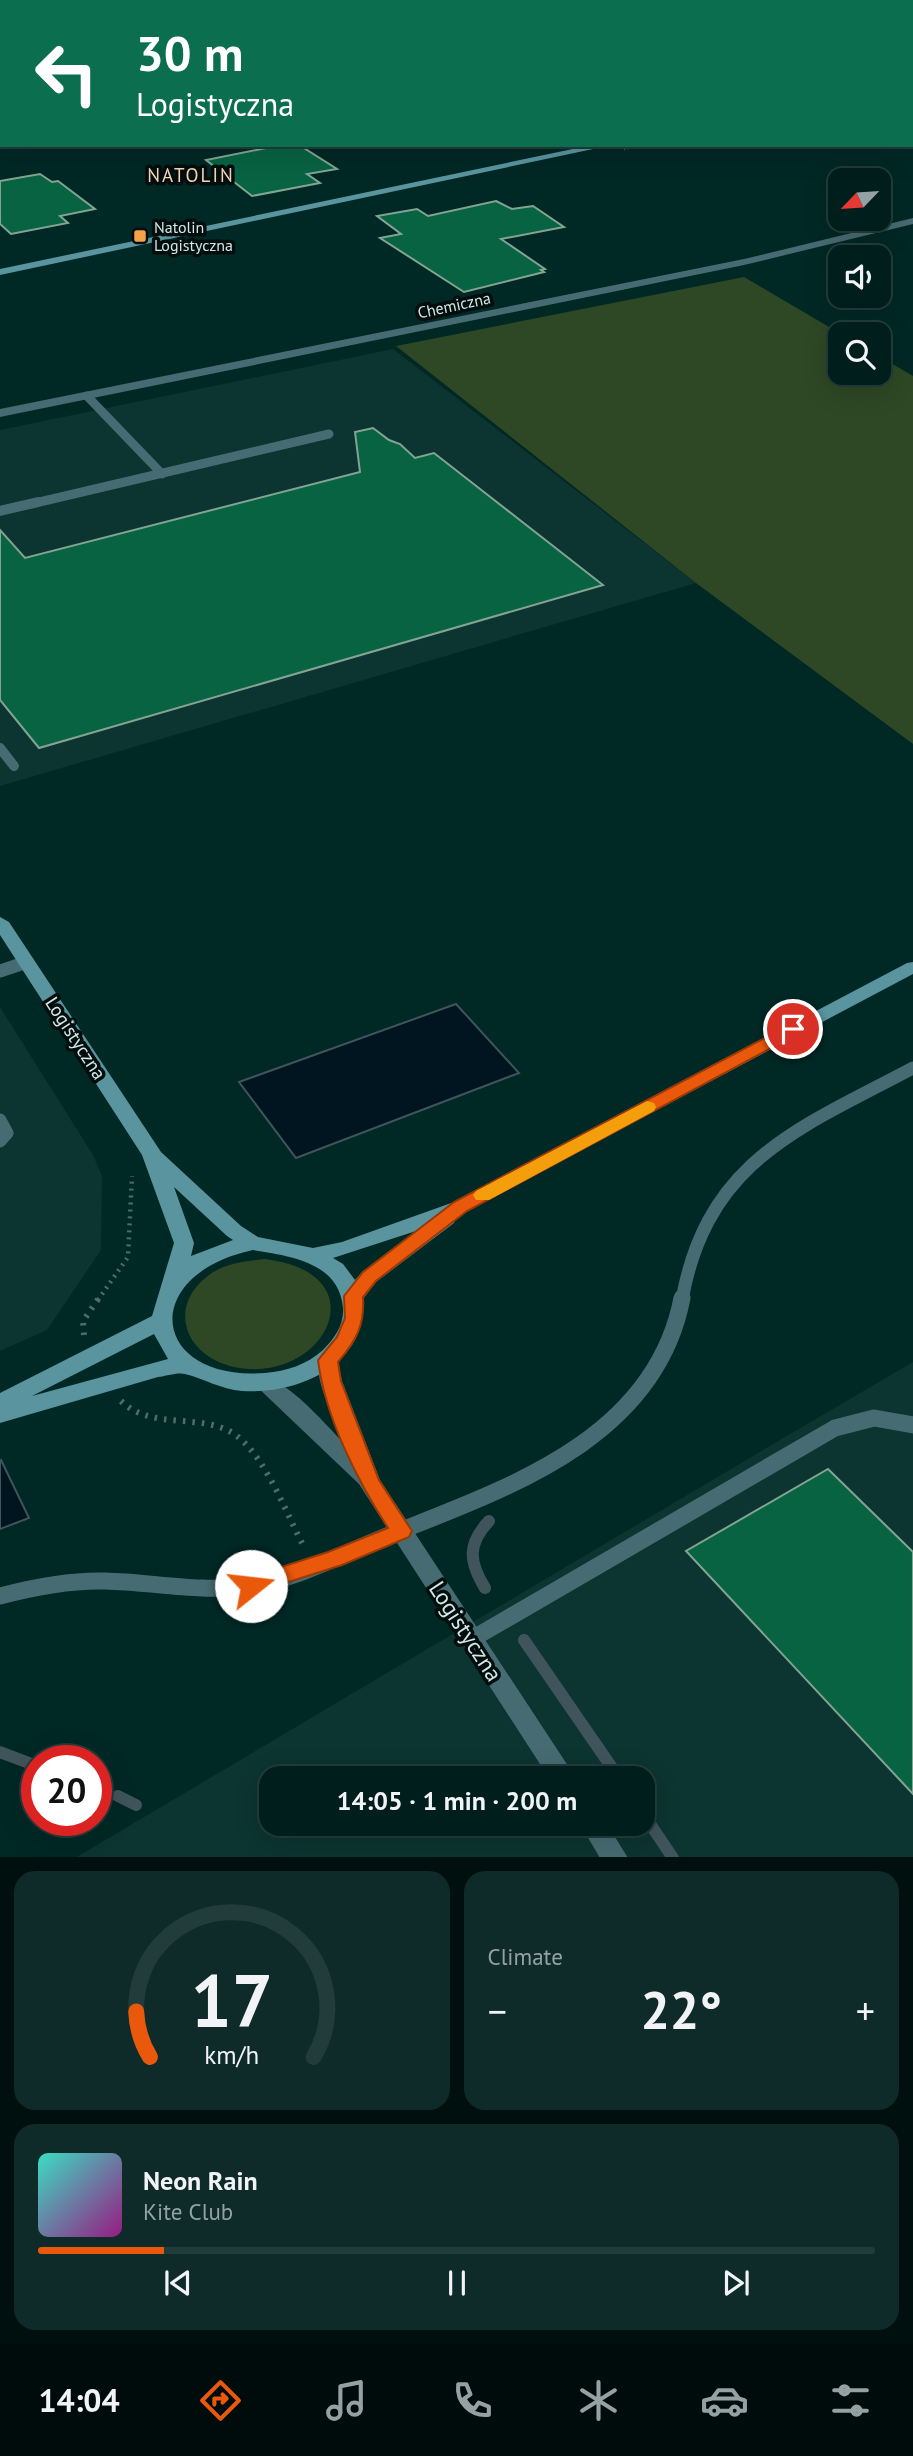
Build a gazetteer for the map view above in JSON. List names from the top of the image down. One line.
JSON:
{"streets":{"street":["Chemiczna","Logistyczna"]},"districts":["NATOLIN"],"places":{"transit":["Natolin Logistyczna"]},"north":"bottom left","page":{"turn":["30 m","Logistyczna"],"limit":"20","trip":"14:05 · 1 min · 200 m","tile":"Climate","heat":["−","22°","+"],"song":["Neon Rain","Kite Club"],"tabs":"14:04","gauge":["17","km/h"]}}
